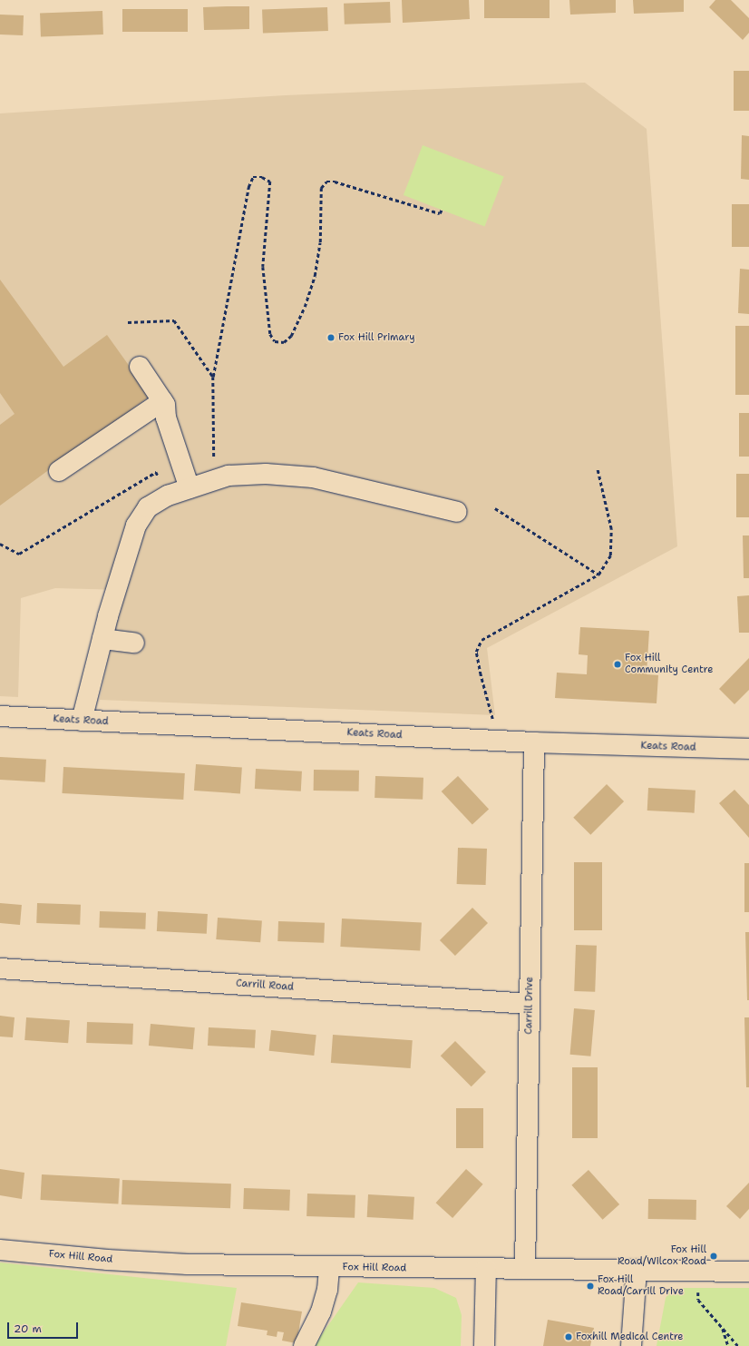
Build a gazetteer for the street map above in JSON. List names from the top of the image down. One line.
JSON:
{"streets":{"street":["Keats Road","Carrill Road","Carrill Drive","Fox Hill Road"]},"crossings":[["Keats Road","Carrill Drive"],["Carrill Road","Carrill Drive"],["Carrill Drive","Fox Hill Road"]],"places":["Fox Hill Primary","Fox Hill Community Centre","Fox Hill Road/Wilcox Road","Fox Hill Road/Carrill Drive","Foxhill Medical Centre"],"scale_bar":"20 m"}
